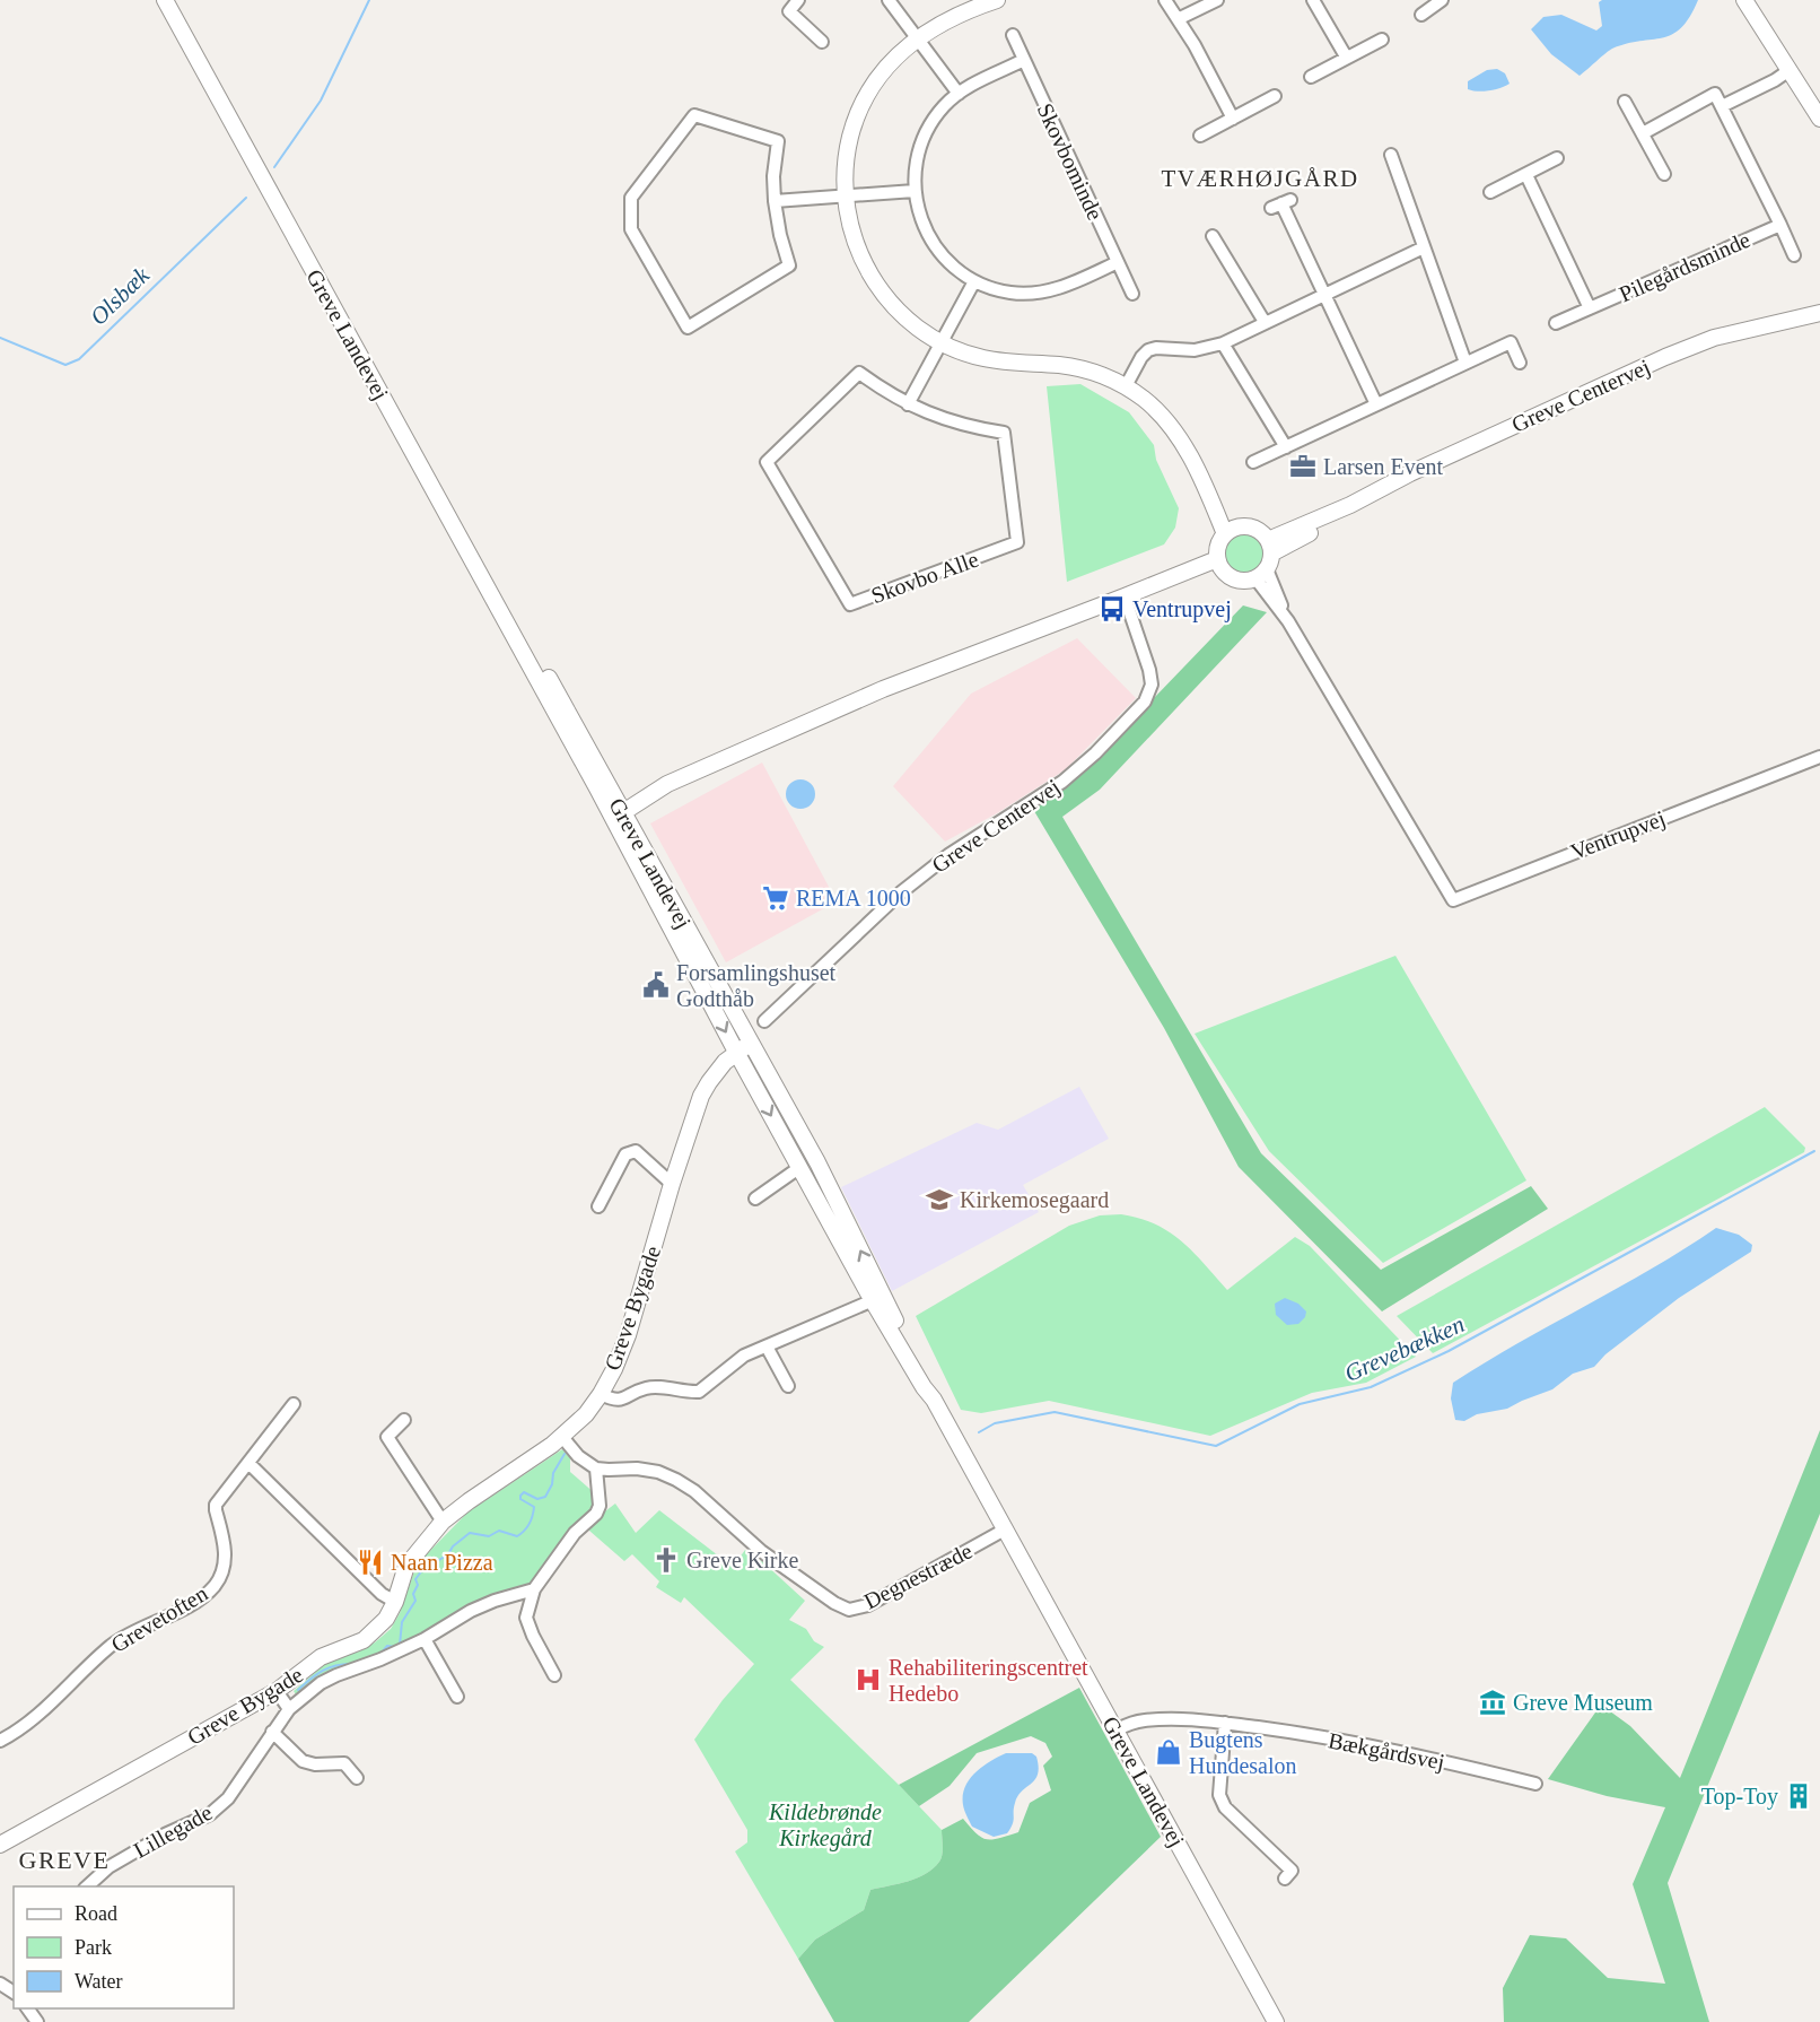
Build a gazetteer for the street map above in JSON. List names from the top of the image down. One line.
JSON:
{"streets":{"street":["Skovbominde","Pilegårdsminde","Greve Landevej","Greve Centervej","Skovbo Alle","Ventrupvej","Greve Bygade","Degnestræde","Grevetoften","Bækgårdsvej","Lillegade"]},"crossings":[["Greve Landevej","Greve Bygade"],["Greve Landevej","Degnestræde"],["Greve Landevej","Bækgårdsvej"],["Greve Centervej","Ventrupvej"]],"districts":["TVÆRHØJGÅRD","GREVE"],"water":["Olsbæk","Grevebækken"],"parks":["Kildebrønde Kirkegård"],"places":{"office":["Larsen Event"],"bus stop":["Ventrupvej"],"supermarket":["REMA 1000"],"public building":["Forsamlingshuset Godthåb"],"school or university":["Kirkemosegaard"],"church":["Greve Kirke"],"restaurant":["Naan Pizza"],"hospital":["Rehabiliteringscentret Hedebo"],"museum":["Greve Museum"],"shop":["Bugtens Hundesalon"],"building":["Top-Toy"]},"legend":["Road","Park","Water"]}
